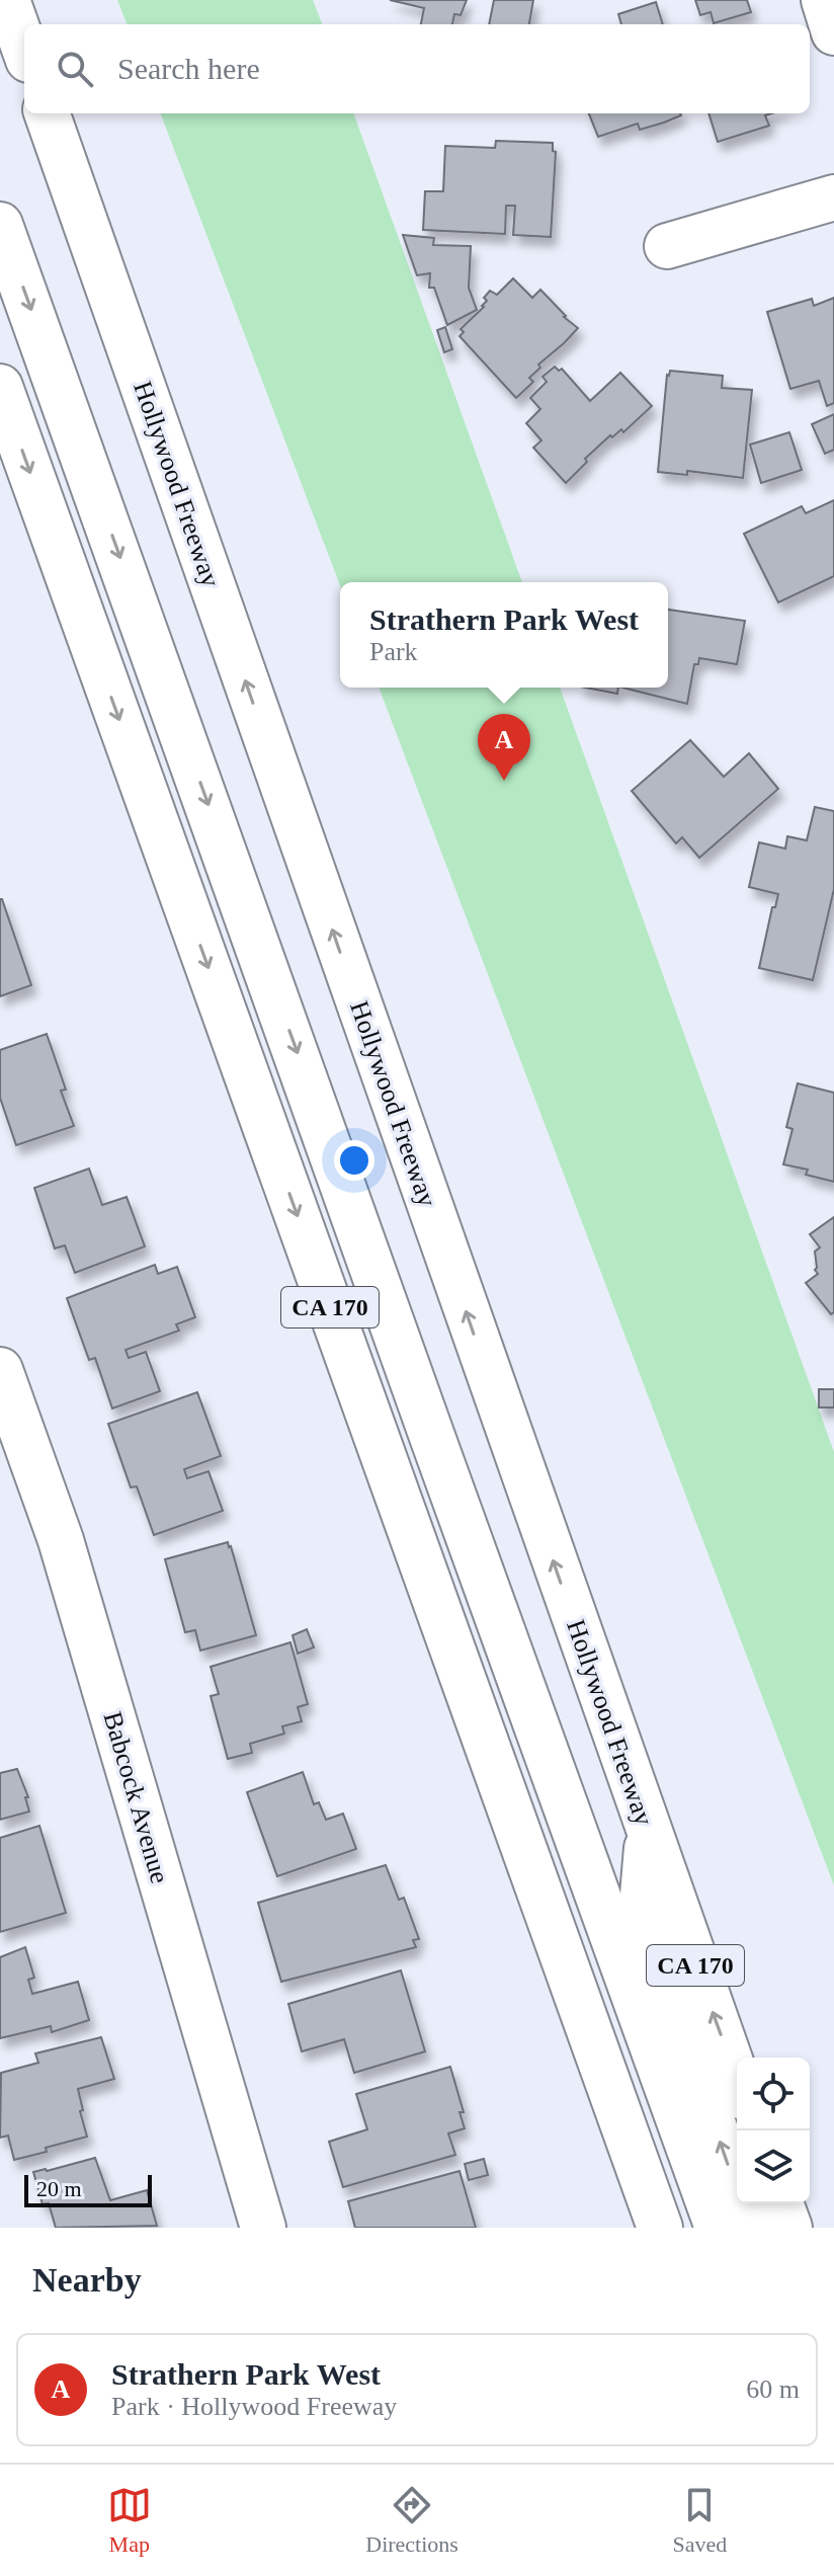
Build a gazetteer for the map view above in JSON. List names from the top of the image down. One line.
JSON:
{"streets":{"main road":["Hollywood Freeway","CA 170","Babcock Avenue"]},"scale_bar":"20 m","page":{"search":"Search here","popup":["Strathern Park West","Park"],"pins":"A","scale":"20 m","heading":"Nearby","list":[{"mark":"A","name":"Strathern Park West","note":"Park · Hollywood Freeway","value":"60 m"}],"nav":["Map","Directions","Saved"]}}
